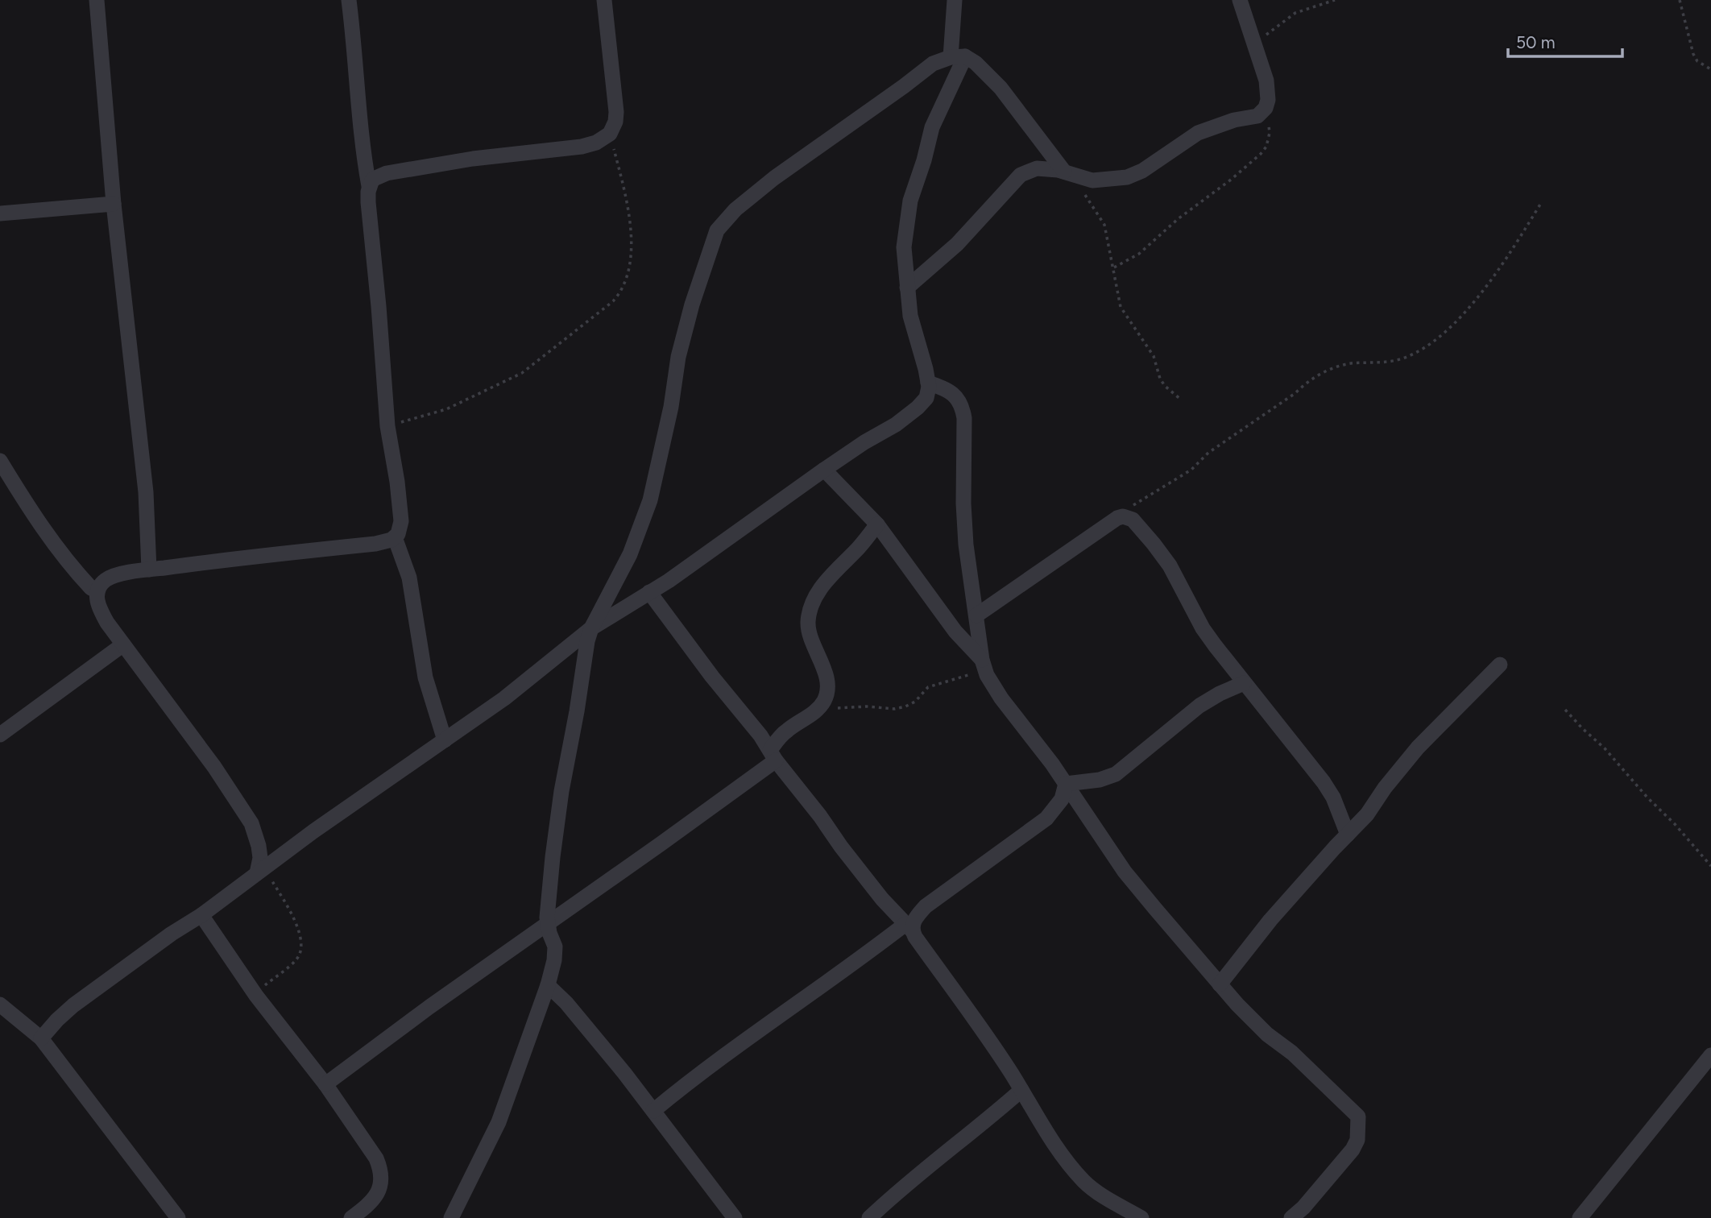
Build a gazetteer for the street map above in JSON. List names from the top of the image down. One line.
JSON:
{"scale_bar":"50 m"}
